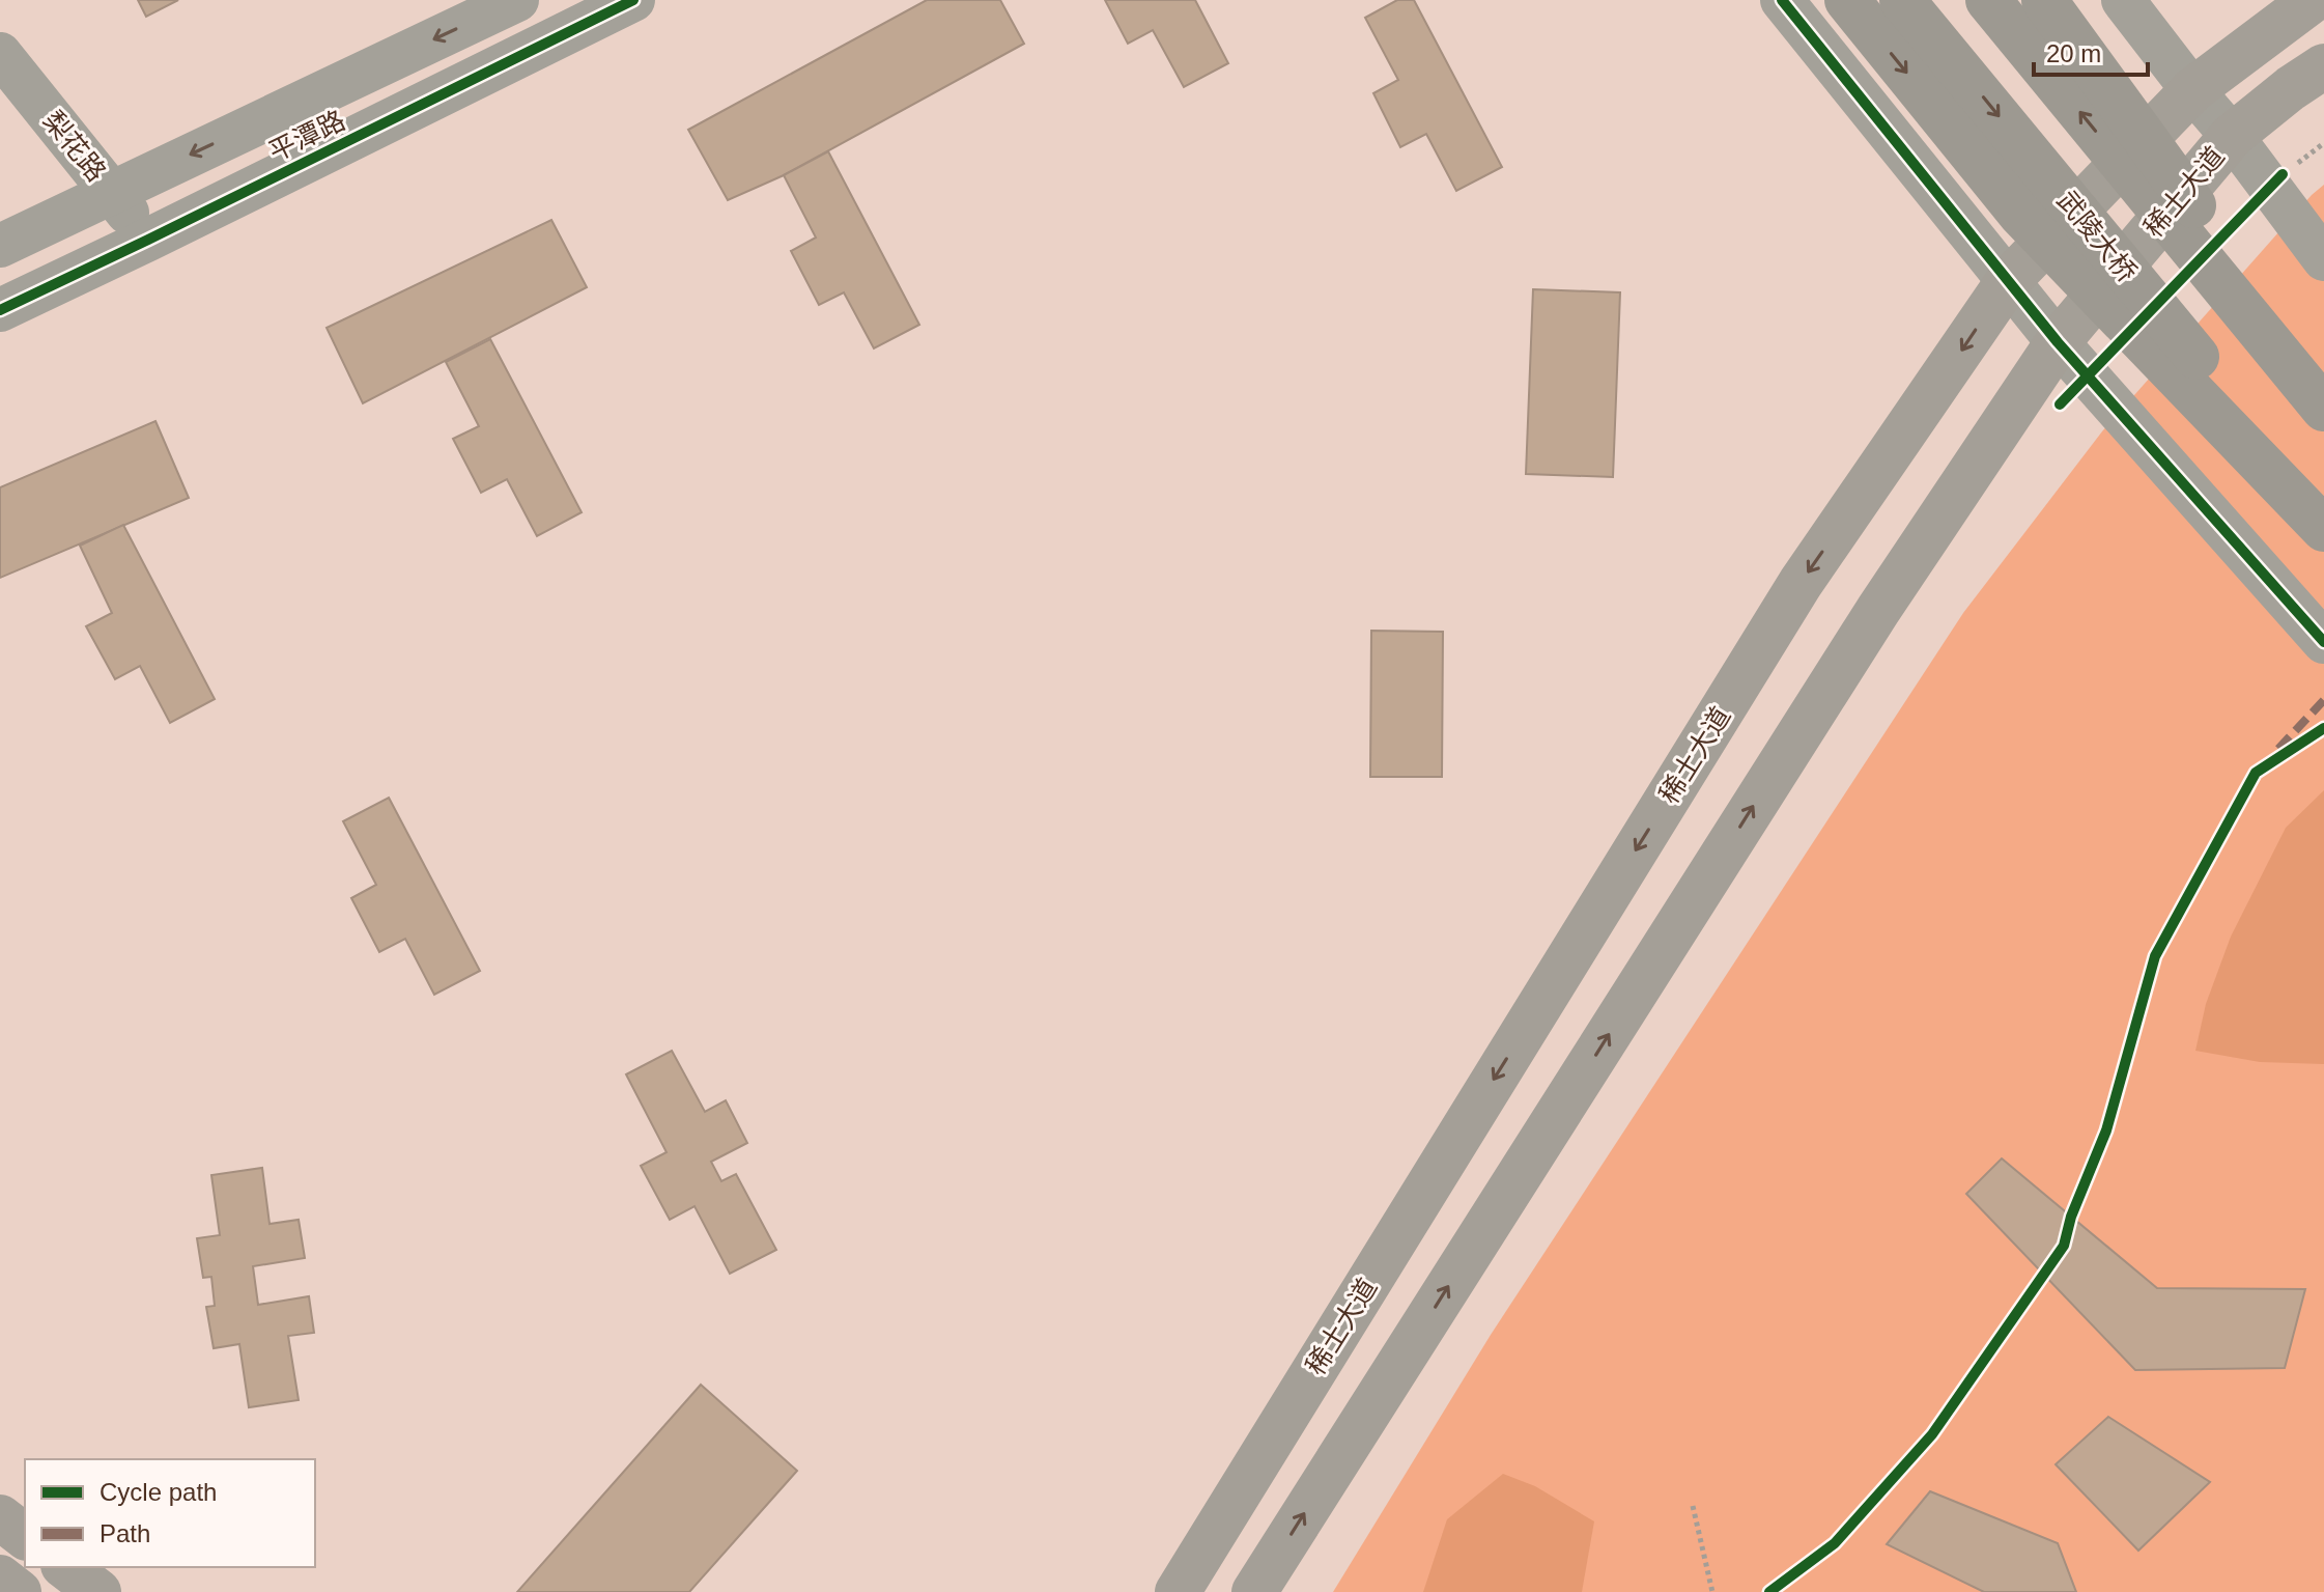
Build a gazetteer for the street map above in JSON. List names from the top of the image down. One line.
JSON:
{"streets":{"main road":["稀土大道","武陵大桥"],"street":["平潭路","梨花路"]},"crossings":[["平潭路","梨花路"]],"legend":["Cycle path","Path"],"scale_bar":"20 m"}
